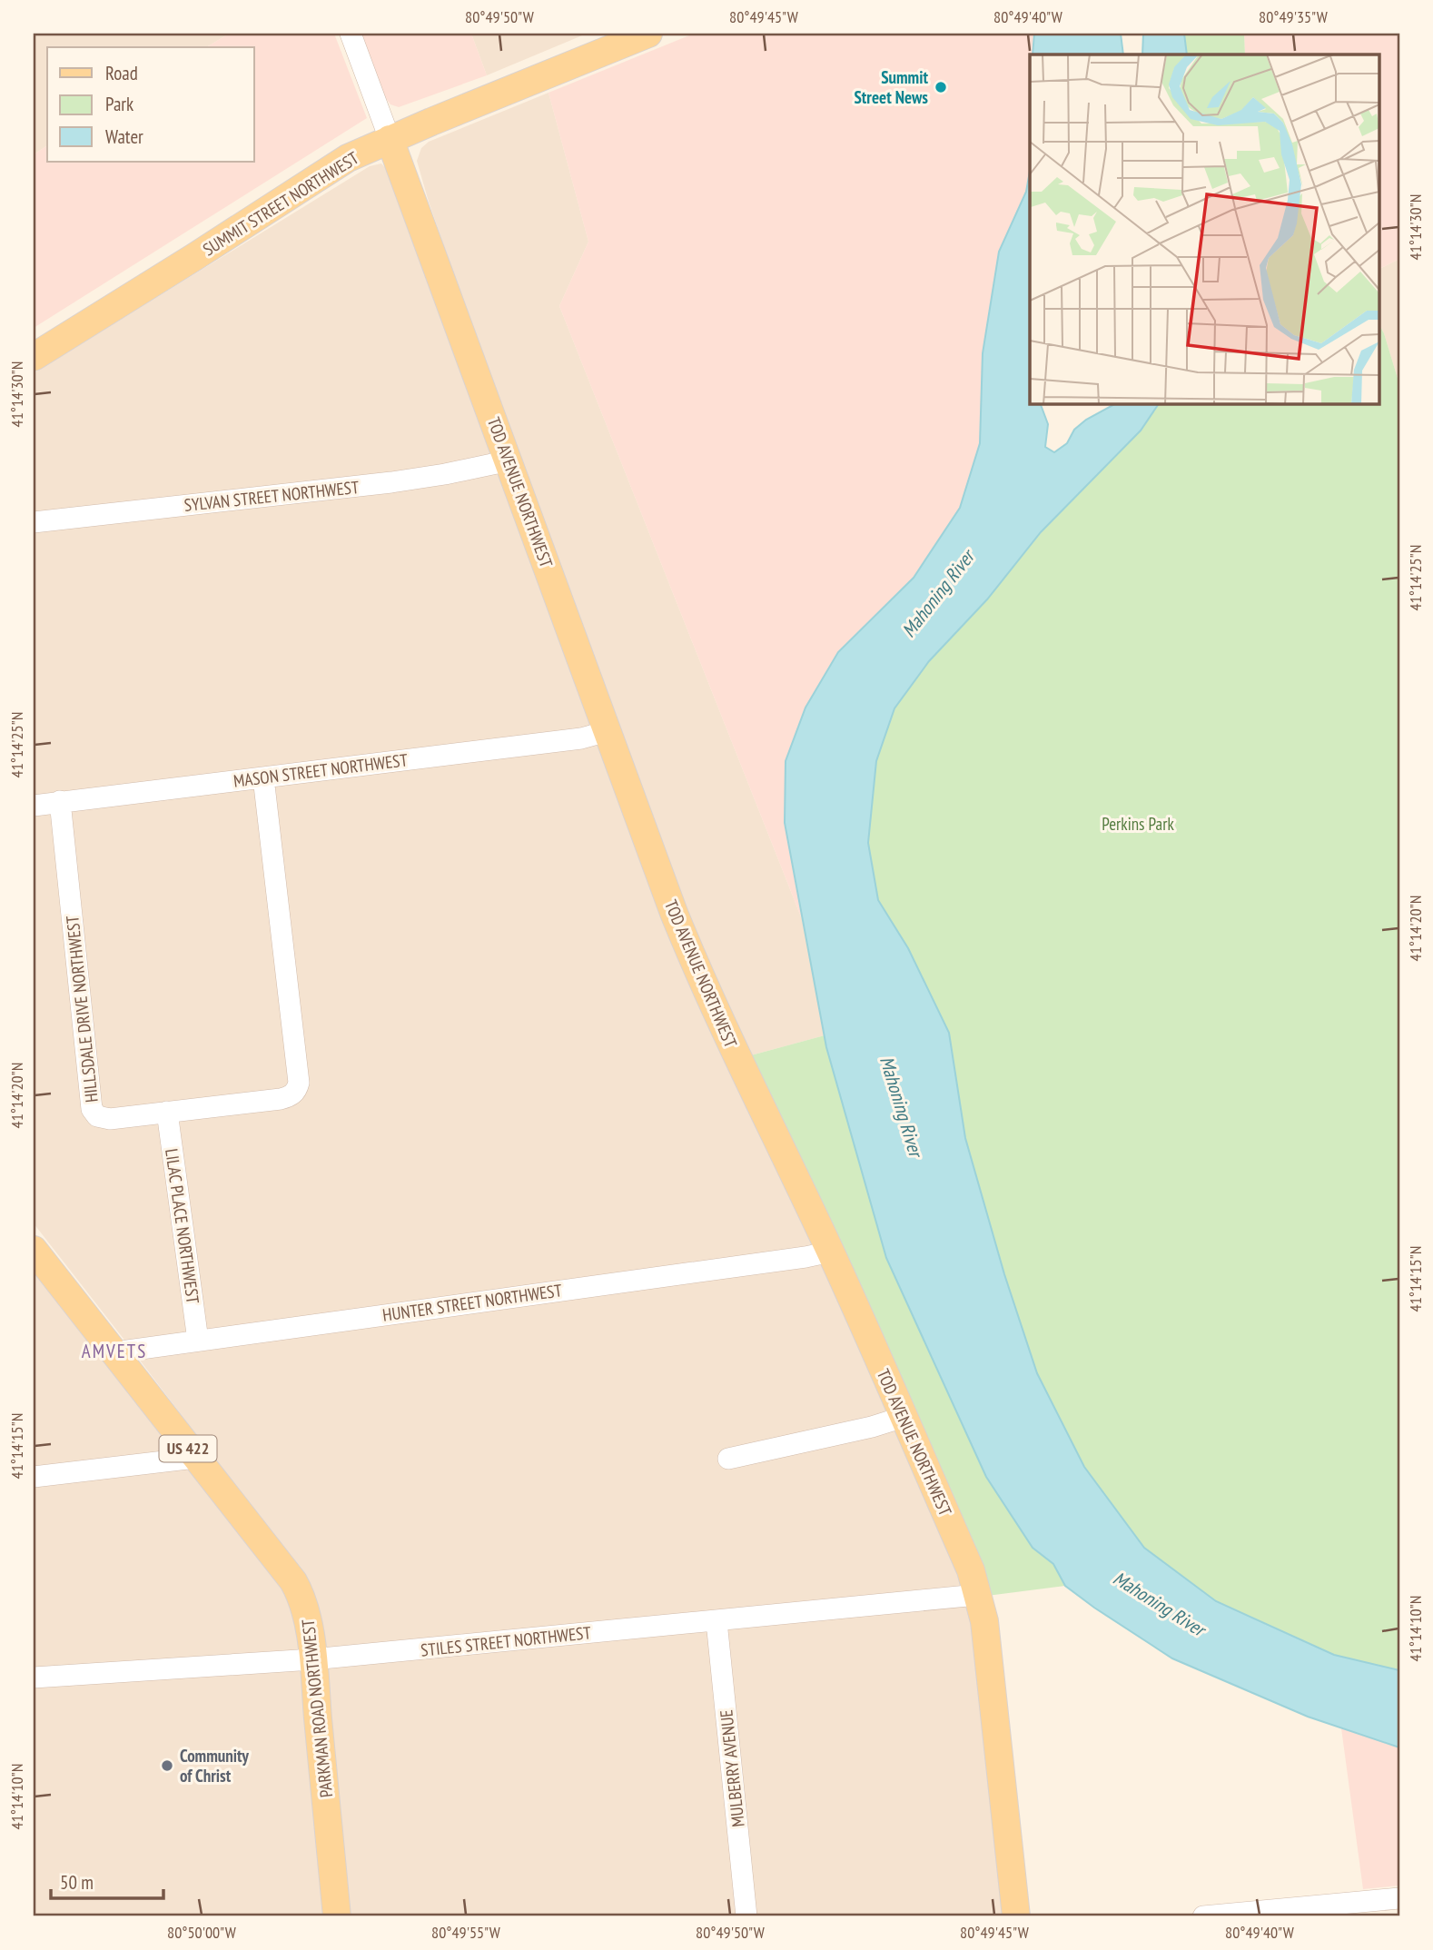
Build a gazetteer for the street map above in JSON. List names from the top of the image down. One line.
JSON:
{"streets":{"main road":["SUMMIT STREET NORTHWEST","TOD AVENUE NORTHWEST","US 422","PARKMAN ROAD NORTHWEST"],"street":["SYLVAN STREET NORTHWEST","MASON STREET NORTHWEST","HILLSDALE DRIVE NORTHWEST","LILAC PLACE NORTHWEST","HUNTER STREET NORTHWEST","STILES STREET NORTHWEST","MULBERRY AVENUE"]},"crossings":[["SUMMIT STREET NORTHWEST","TOD AVENUE NORTHWEST"],["TOD AVENUE NORTHWEST","SYLVAN STREET NORTHWEST"],["TOD AVENUE NORTHWEST","MASON STREET NORTHWEST"],["TOD AVENUE NORTHWEST","HUNTER STREET NORTHWEST"],["TOD AVENUE NORTHWEST","STILES STREET NORTHWEST"],["MASON STREET NORTHWEST","HILLSDALE DRIVE NORTHWEST"],["HILLSDALE DRIVE NORTHWEST","LILAC PLACE NORTHWEST"],["LILAC PLACE NORTHWEST","HUNTER STREET NORTHWEST"],["HUNTER STREET NORTHWEST","PARKMAN ROAD NORTHWEST"],["STILES STREET NORTHWEST","PARKMAN ROAD NORTHWEST"],["STILES STREET NORTHWEST","MULBERRY AVENUE"]],"districts":["AMVETS"],"water":["Mahoning River"],"parks":["Perkins Park"],"places":["Summit Street News","Community of Christ"],"legend":["Road","Park","Water"],"scale_bar":"50 m","coordinates":["80°49'50\"W","80°49'45\"W","80°49'40\"W","80°49'35\"W","41°14'30\"N","41°14'25\"N","41°14'20\"N","41°14'15\"N","41°14'10\"N","80°50'00\"W","80°49'55\"W"]}
